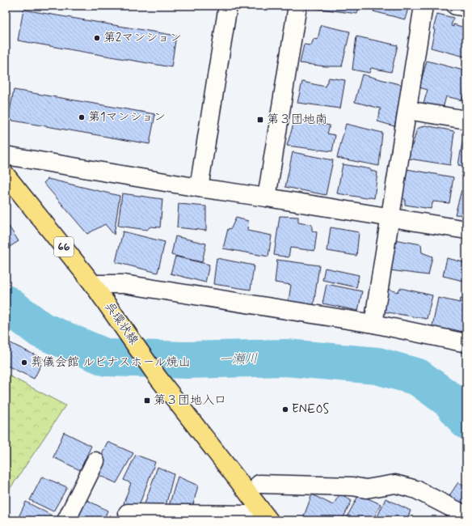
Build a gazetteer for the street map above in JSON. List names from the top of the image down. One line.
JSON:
{"streets":{"main road":["66","呉環状線"]},"water":["一瀬川"],"places":{"other":["第2マンション","第1マンション","葬儀会館 ルピナスホール焼山","ENEOS"],"transit":["第３団地南","第３団地入口"]}}
